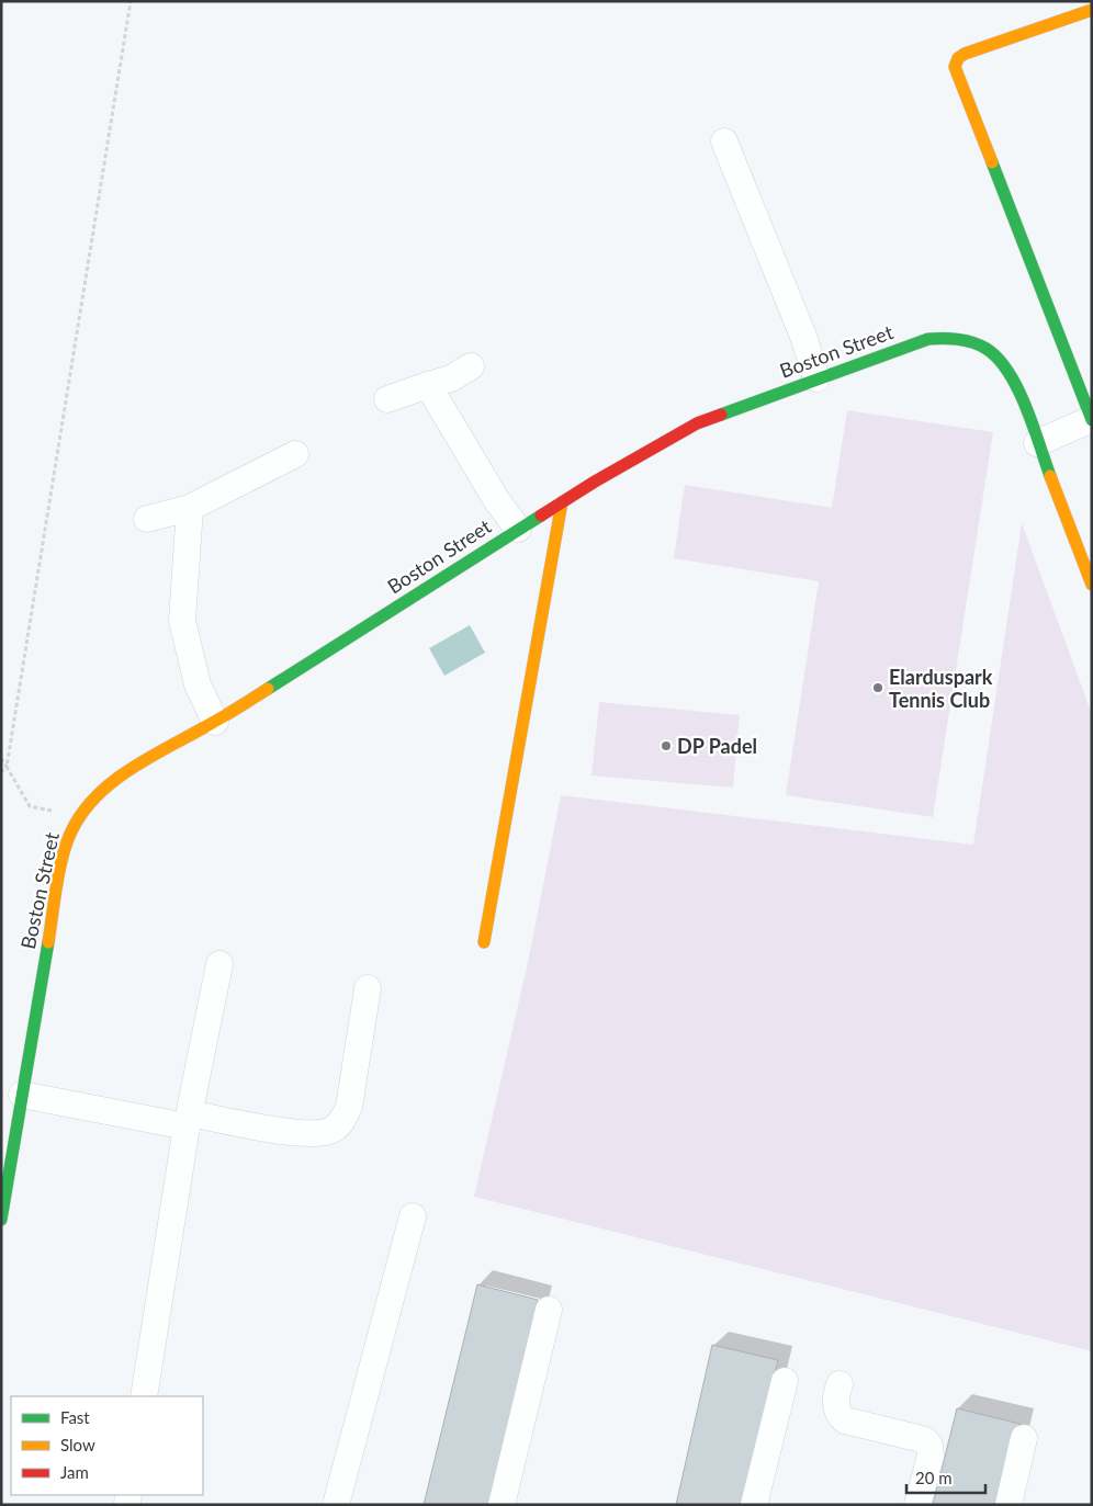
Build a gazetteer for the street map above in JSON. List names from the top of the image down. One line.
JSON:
{"streets":{"street":["Boston Street"]},"places":["Elarduspark Tennis Club","DP Padel"],"legend":["Fast","Slow","Jam"],"scale_bar":"20 m"}
